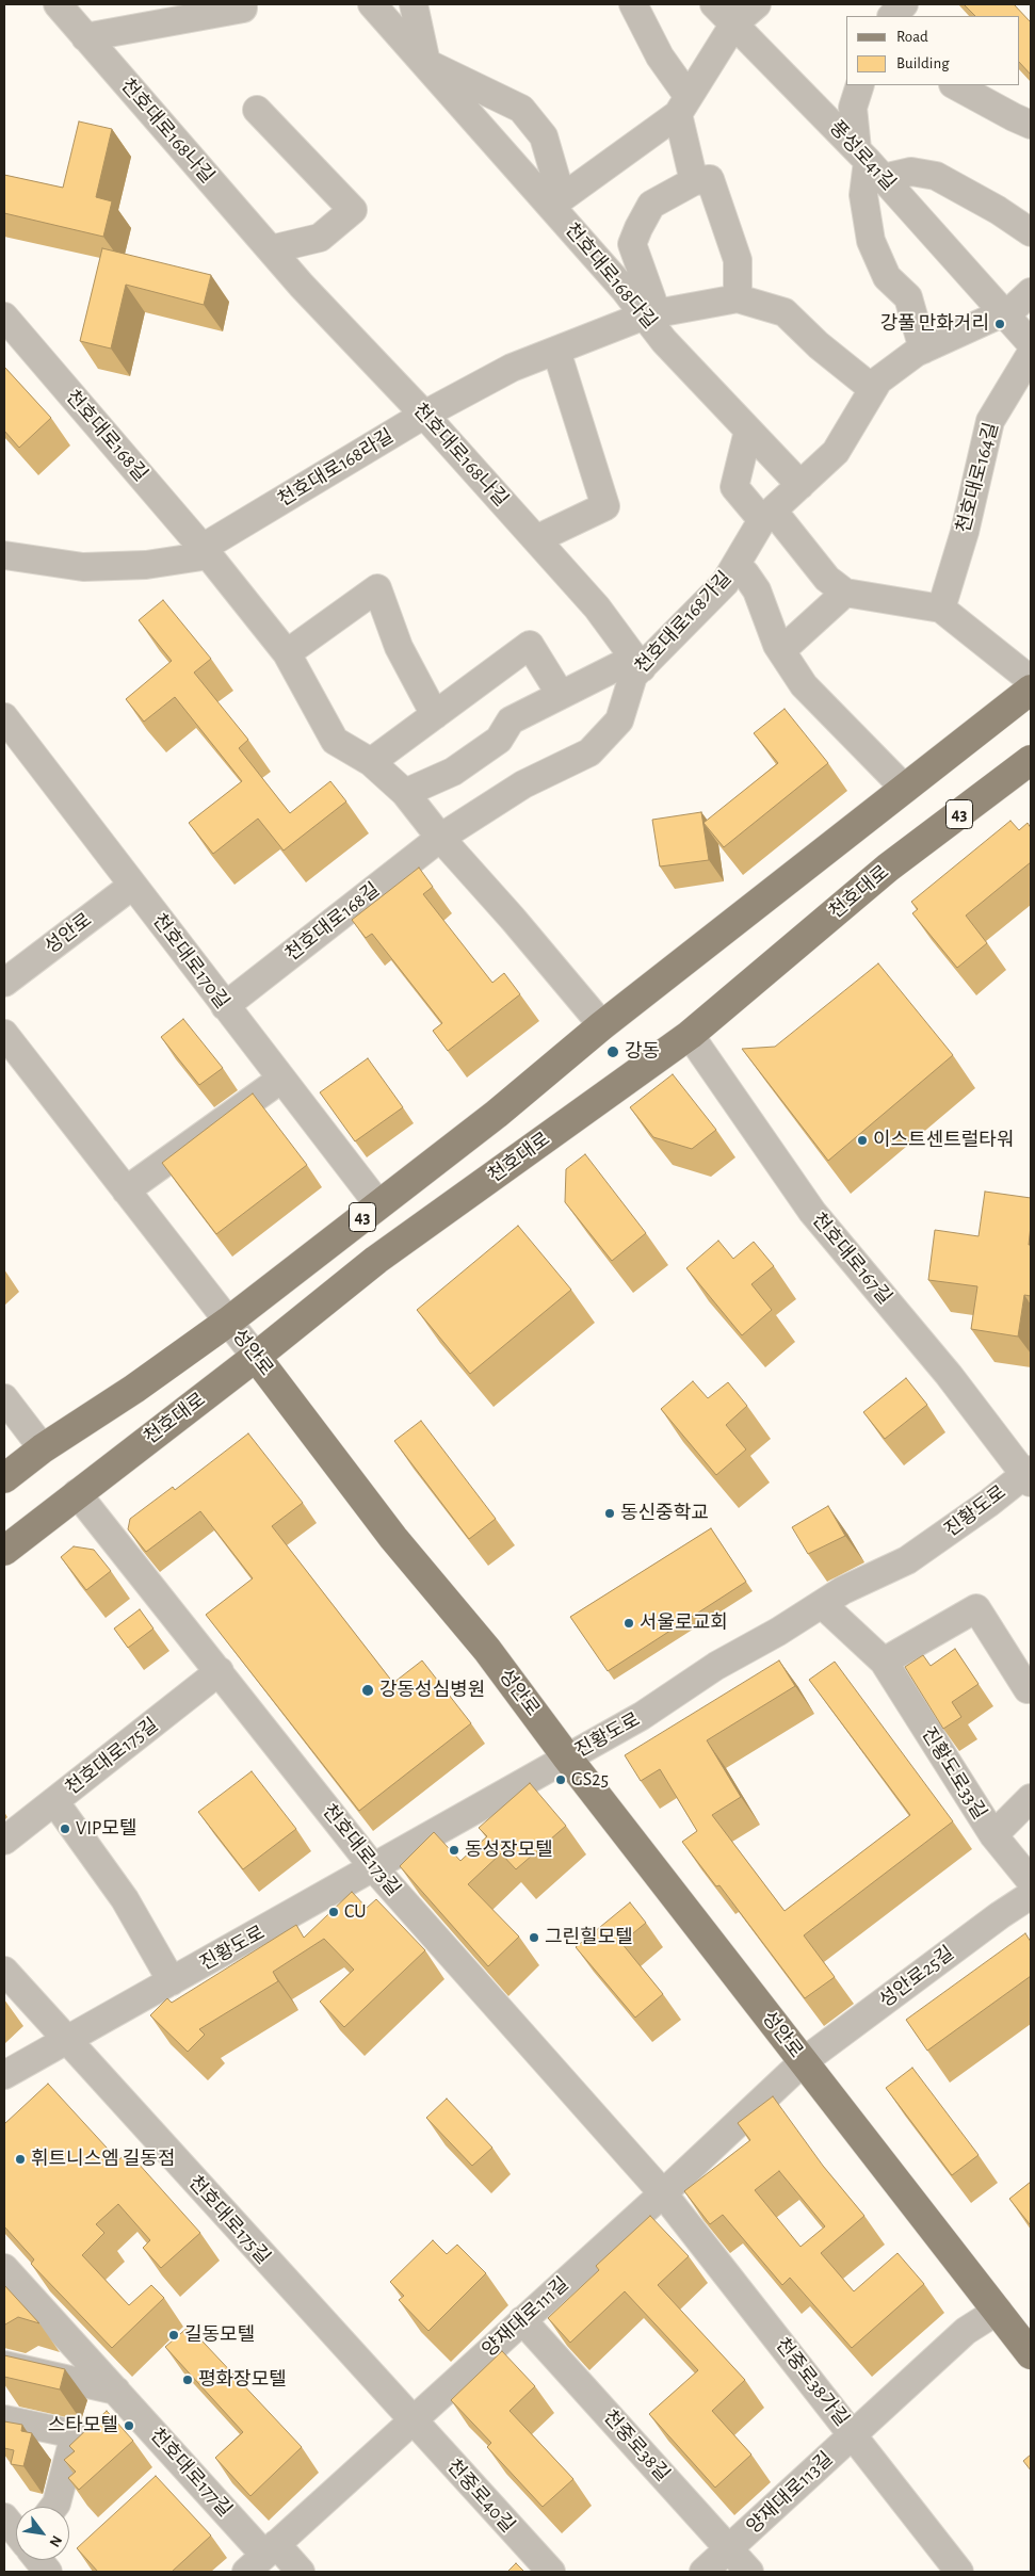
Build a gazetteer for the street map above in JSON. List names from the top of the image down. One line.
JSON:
{"streets":{"main road":["43","천호대로","성안로"],"street":["천호대로168나길","풍성로41길","천호대로168다길","천호대로168길","천호대로168라길","천호대로164길","천호대로168가길","천호대로170길","천호대로167길","진황도로","천호대로175길","진황도로33길","천호대로173길","성안로25길","양재대로111길","천중로38가길","천중로38길","천호대로177길","양재대로113길","천중로40길"]},"crossings":[["천호대로168나길","천호대로168라길"],["천호대로168나길","천호대로168가길"],["풍성로41길","천호대로168가길"],["천호대로168다길","천호대로168라길"],["천호대로168다길","천호대로168가길"],["천호대로168길","천호대로168라길"],["천호대로168길","천호대로168가길"],["천호대로168길","43"],["천호대로168길","천호대로170길"],["천호대로168라길","천호대로168가길"],["43","성안로"],["43","천호대로170길"],["천호대로","성안로"],["천호대로","천호대로167길"],["천호대로","천호대로173길"],["성안로","천호대로170길"],["성안로","진황도로"],["성안로","성안로25길"],["성안로","양재대로111길"],["성안로","양재대로113길"],["천호대로167길","진황도로"],["진황도로","천호대로175길"],["진황도로","진황도로33길"],["진황도로","천호대로173길"],["천호대로175길","천호대로173길"],["천호대로175길","양재대로111길"],["천호대로175길","천중로40길"],["천호대로173길","양재대로111길"],["천호대로173길","천중로38가길"],["성안로25길","양재대로111길"],["양재대로111길","천중로38가길"],["양재대로111길","천중로38길"],["양재대로111길","천호대로177길"],["양재대로111길","천중로40길"],["천중로38가길","양재대로113길"],["천중로38길","양재대로113길"]],"places":["강풀 만화거리","강동","이스트센트럴타워","동신중학교","서울로교회","강동성심병원","GS25","VIP모텔","동성장모텔","CU","그린힐모텔","휘트니스엠 길동점","길동모텔","평화장모텔","스타모텔"],"legend":["Road","Building"],"north":"bottom right"}
